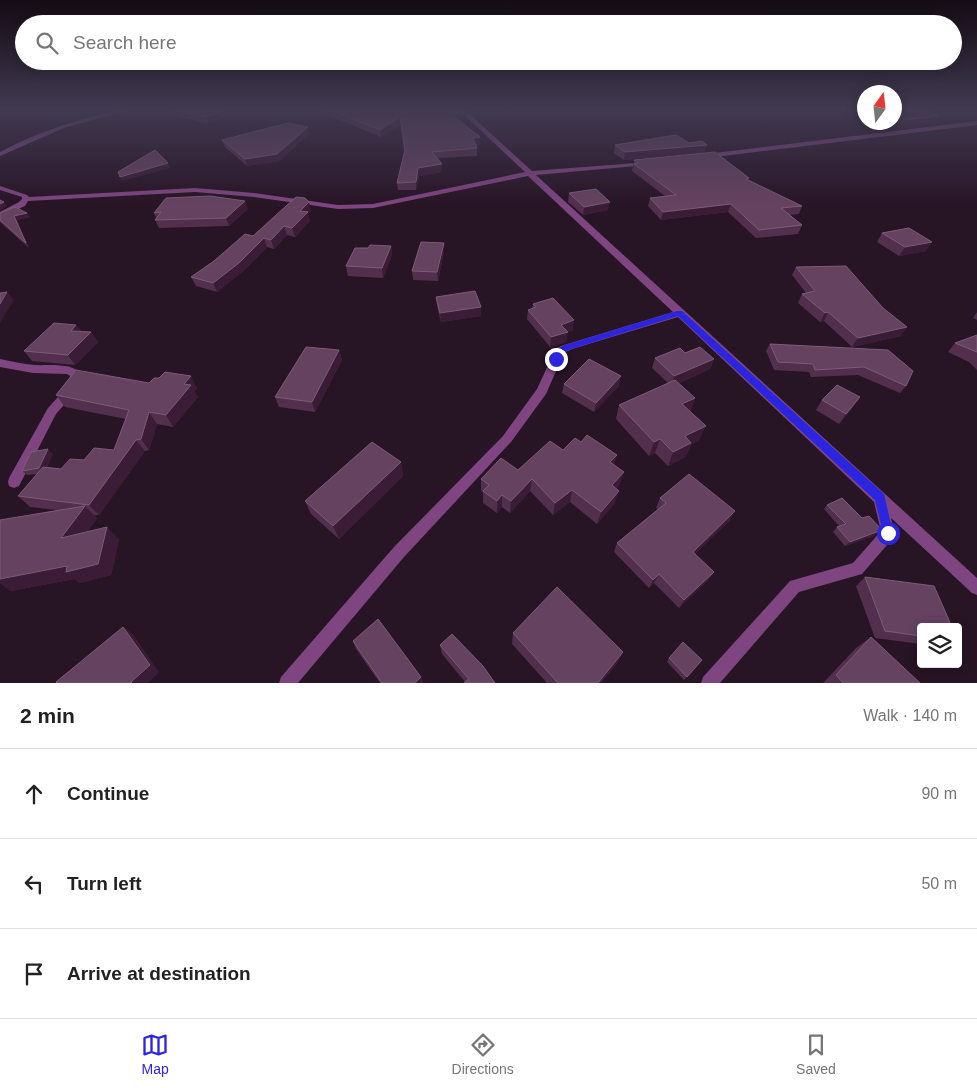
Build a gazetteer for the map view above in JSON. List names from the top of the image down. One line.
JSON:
{"north":"top","page":{"search":"Search here","heading":["2 min","Walk · 140 m"],"list":[["Continue","90 m"],["Turn left","50 m"],"Arrive at destination"],"nav":["Map","Directions","Saved"]}}
